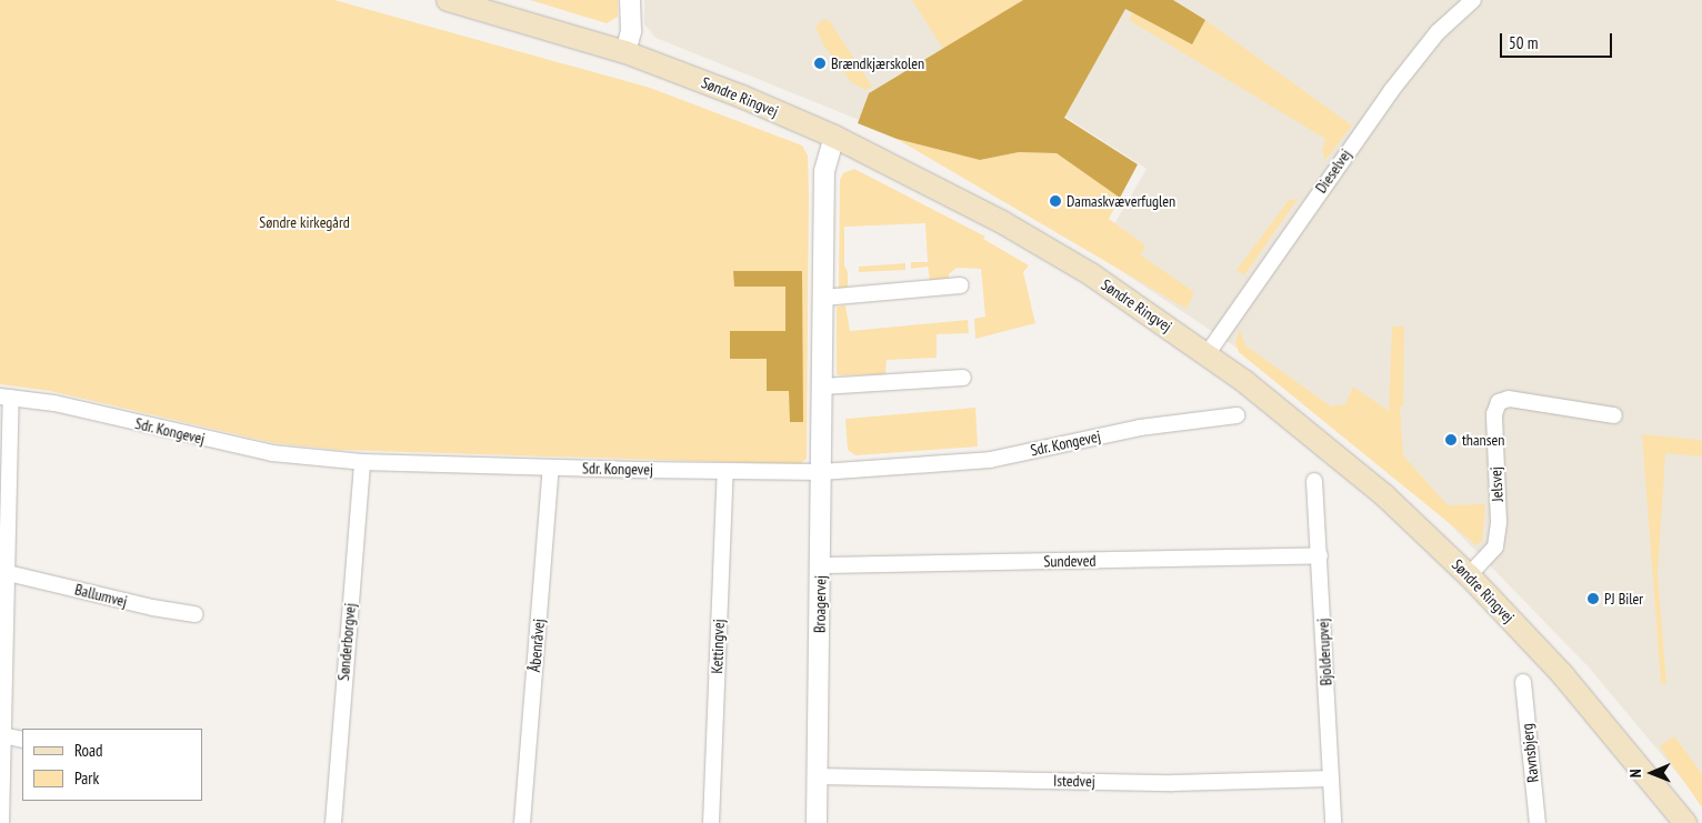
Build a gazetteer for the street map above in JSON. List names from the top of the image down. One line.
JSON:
{"streets":{"main road":["Søndre Ringvej"],"street":["Dieselvej","Sdr. Kongevej","Jelsvej","Sundeved","Ballumvej","Broagervej","Sønderborgvej","Åbenråvej","Kettingvej","Bjolderupvej","Ravnsbjerg","Istedvej"]},"crossings":[["Søndre Ringvej","Dieselvej"],["Søndre Ringvej","Jelsvej"],["Søndre Ringvej","Broagervej"],["Sdr. Kongevej","Broagervej"],["Sdr. Kongevej","Sønderborgvej"],["Sdr. Kongevej","Åbenråvej"],["Sdr. Kongevej","Kettingvej"],["Sundeved","Broagervej"],["Sundeved","Bjolderupvej"],["Broagervej","Istedvej"],["Bjolderupvej","Istedvej"]],"parks":["Søndre kirkegård"],"places":["Brændkjærskolen","Damaskvæverfuglen","thansen","PJ Biler"],"legend":["Road","Park"],"scale_bar":"50 m","north":"left"}
